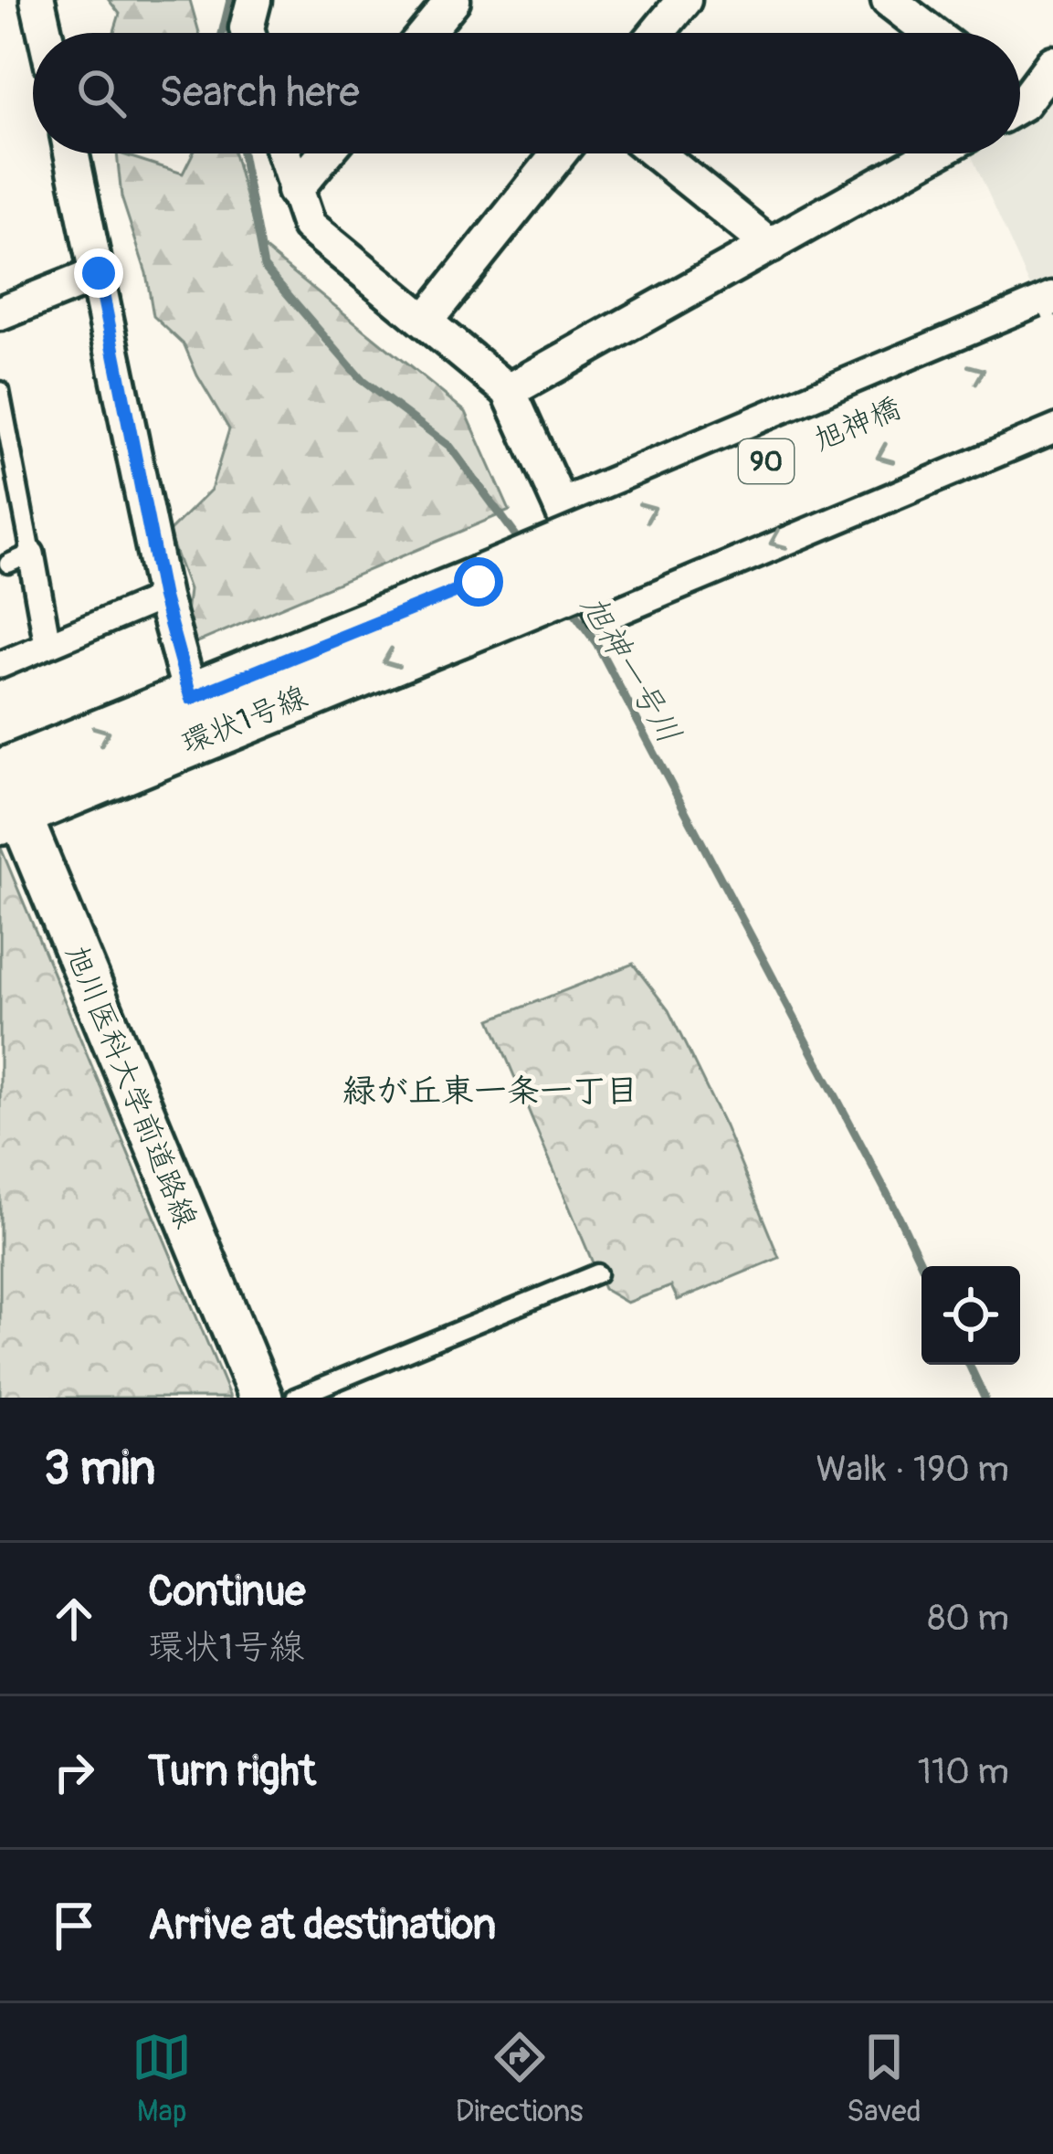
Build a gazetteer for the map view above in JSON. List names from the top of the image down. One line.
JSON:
{"streets":{"main road":["旭神橋","90","環状1号線"],"street":["旭川医科大学前道路線"]},"crossings":[["旭神橋","環状1号線"],["環状1号線","旭川医科大学前道路線"]],"districts":["緑が丘東一条一丁目"],"water":["旭神一号川"],"page":{"search":"Search here","heading":["3 min","Walk · 190 m"],"list":[["Continue","環状1号線","80 m"],["Turn right","110 m"],"Arrive at destination"],"nav":["Map","Directions","Saved"]}}
